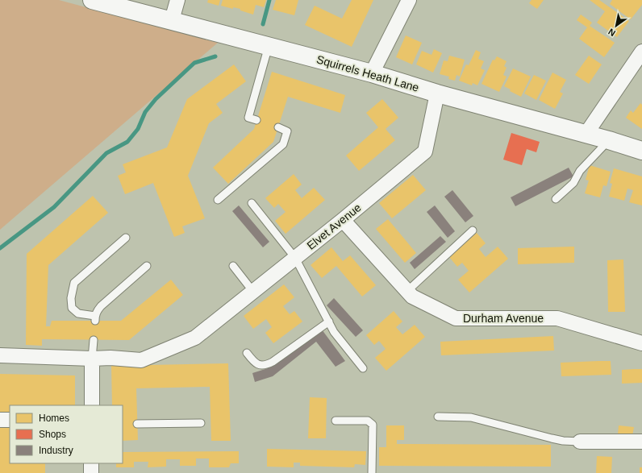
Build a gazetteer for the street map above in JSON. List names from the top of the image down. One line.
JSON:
{"streets":{"street":["Squirrels Heath Lane","Elvet Avenue","Durham Avenue"]},"crossings":[["Squirrels Heath Lane","Elvet Avenue"],["Elvet Avenue","Durham Avenue"]],"legend":["Homes","Shops","Industry"],"north":"bottom left"}
